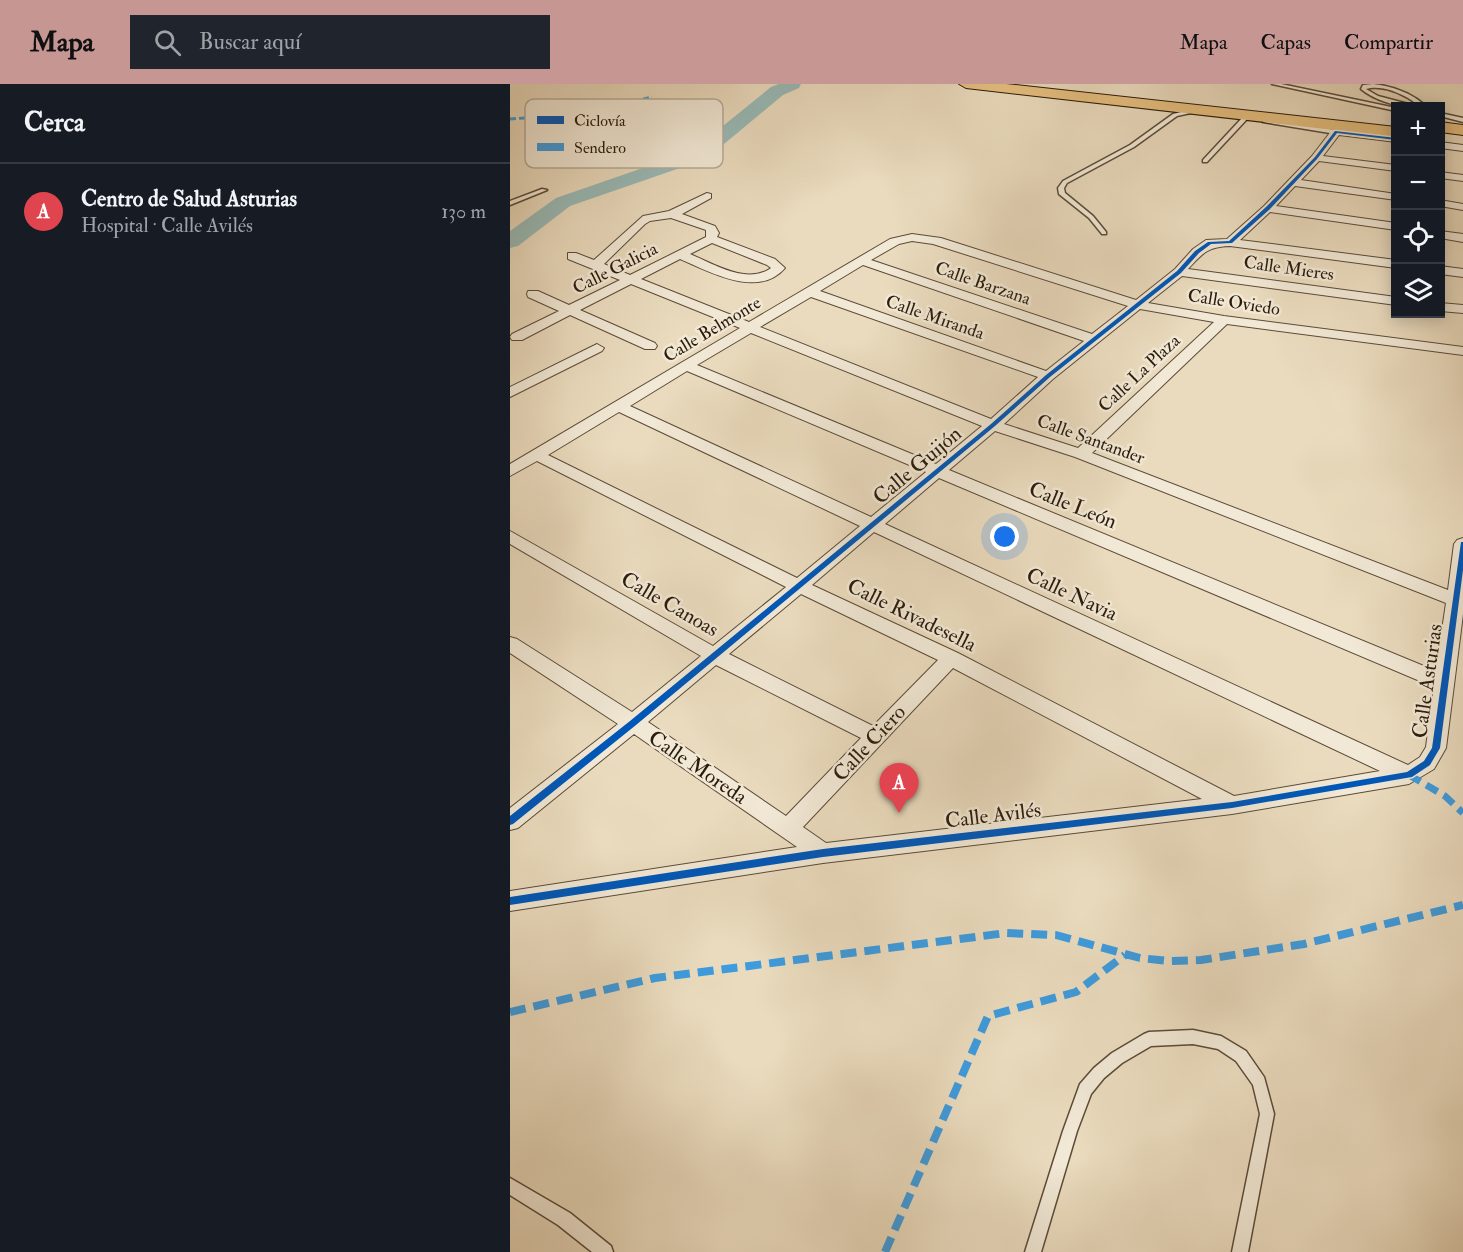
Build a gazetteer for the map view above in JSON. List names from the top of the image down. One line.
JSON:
{"streets":{"street":["Calle Galicia","Calle Mieres","Calle Barzana","Calle Oviedo","Calle Miranda","Calle Belmonte","Calle La Plaza","Calle Santander","Calle Guijón","Calle León","Calle Navia","Calle Canoas","Calle Rivadesella","Calle Asturias","Calle Ciero","Calle Moreda","Calle Avilés"]},"crossings":[["Calle Galicia","Calle Santander"],["Calle Mieres","Calle Guijón"],["Calle Barzana","Calle Belmonte"],["Calle Barzana","Calle Guijón"],["Calle Oviedo","Calle Belmonte"],["Calle Oviedo","Calle La Plaza"],["Calle Oviedo","Calle Guijón"],["Calle Miranda","Calle Belmonte"],["Calle Miranda","Calle Guijón"],["Calle Belmonte","Calle Santander"],["Calle Belmonte","Calle León"],["Calle Belmonte","Calle Navia"],["Calle Belmonte","Calle Rivadesella"],["Calle La Plaza","Calle Santander"],["Calle Santander","Calle Guijón"],["Calle Santander","Calle Asturias"],["Calle Guijón","Calle León"],["Calle Guijón","Calle Navia"],["Calle Guijón","Calle Canoas"],["Calle Guijón","Calle Rivadesella"],["Calle Guijón","Calle Moreda"],["Calle León","Calle Asturias"],["Calle Navia","Calle Asturias"],["Calle Navia","Calle Avilés"],["Calle Canoas","Calle Ciero"],["Calle Rivadesella","Calle Ciero"],["Calle Rivadesella","Calle Avilés"],["Calle Asturias","Calle Avilés"],["Calle Ciero","Calle Moreda"],["Calle Moreda","Calle Avilés"]],"legend":["Ciclovía","Sendero"],"page":{"header":"Mapa","search":"Buscar aquí","nav":["Mapa","Capas","Compartir"],"heading":"Cerca","map_buttons":["+","−"],"list":[{"mark":"A","name":"Centro de Salud Asturias","note":"Hospital · Calle Avilés","value":"130 m"}],"pins":"A"}}
